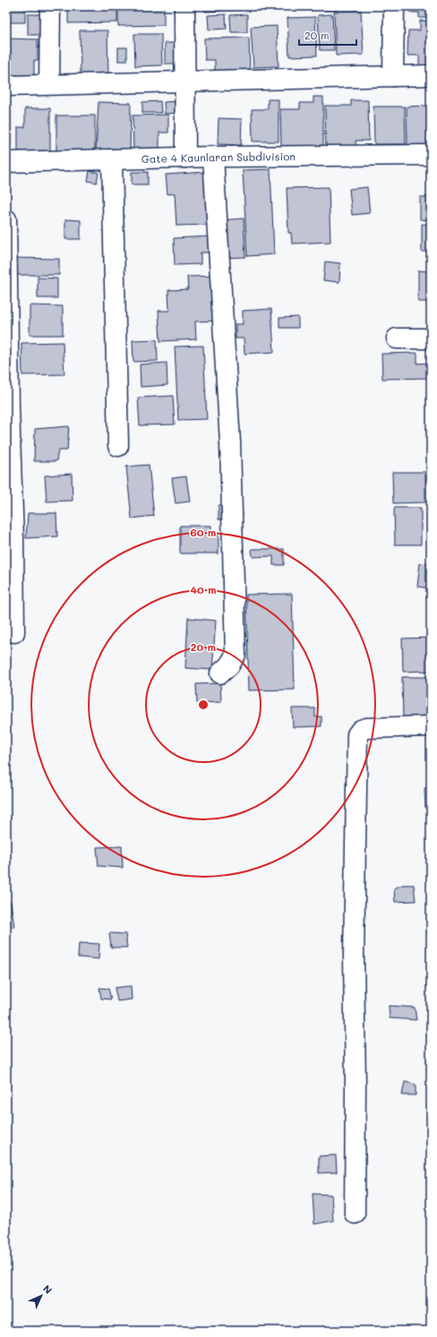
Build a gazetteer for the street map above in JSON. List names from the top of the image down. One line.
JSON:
{"streets":{"street":["Gate 4 Kaunlaran Subdivision"]},"scale_bar":"20 m","north":"top right","rings":["60 m","40 m","20 m"]}
